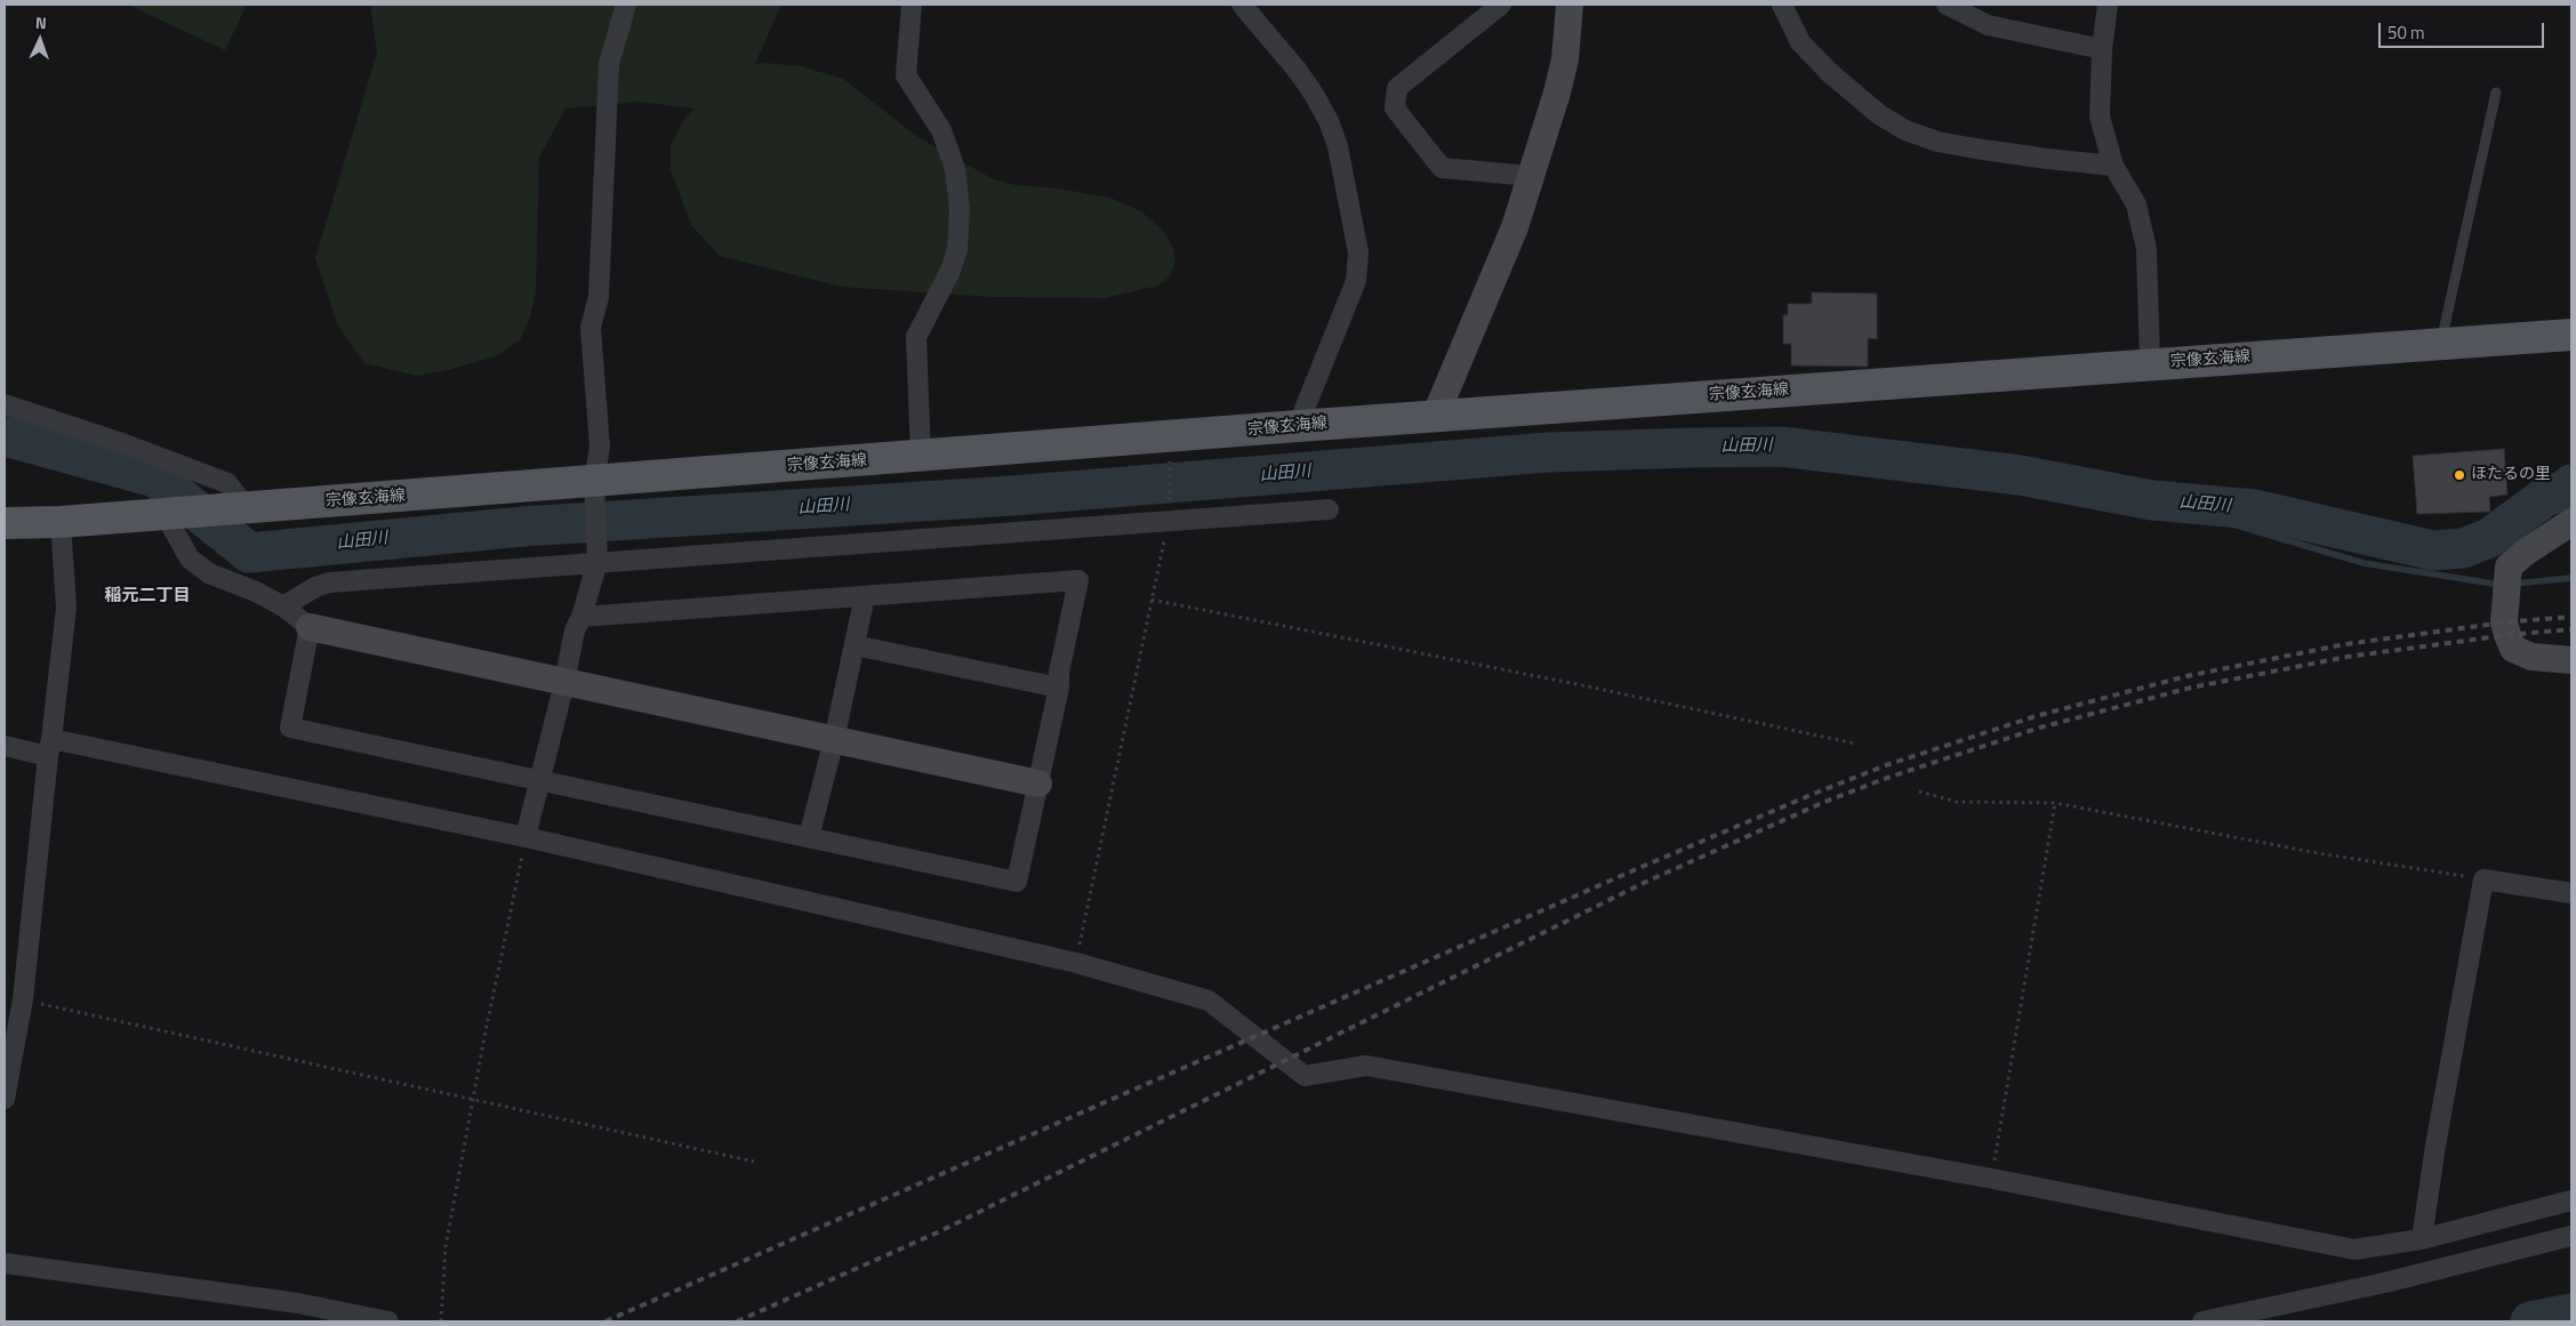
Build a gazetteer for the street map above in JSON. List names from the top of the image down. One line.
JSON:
{"streets":{"main road":["宗像玄海線"]},"districts":["稲元二丁目"],"water":["山田川"],"places":["ほたるの里"],"scale_bar":"50 m","north":"top"}
